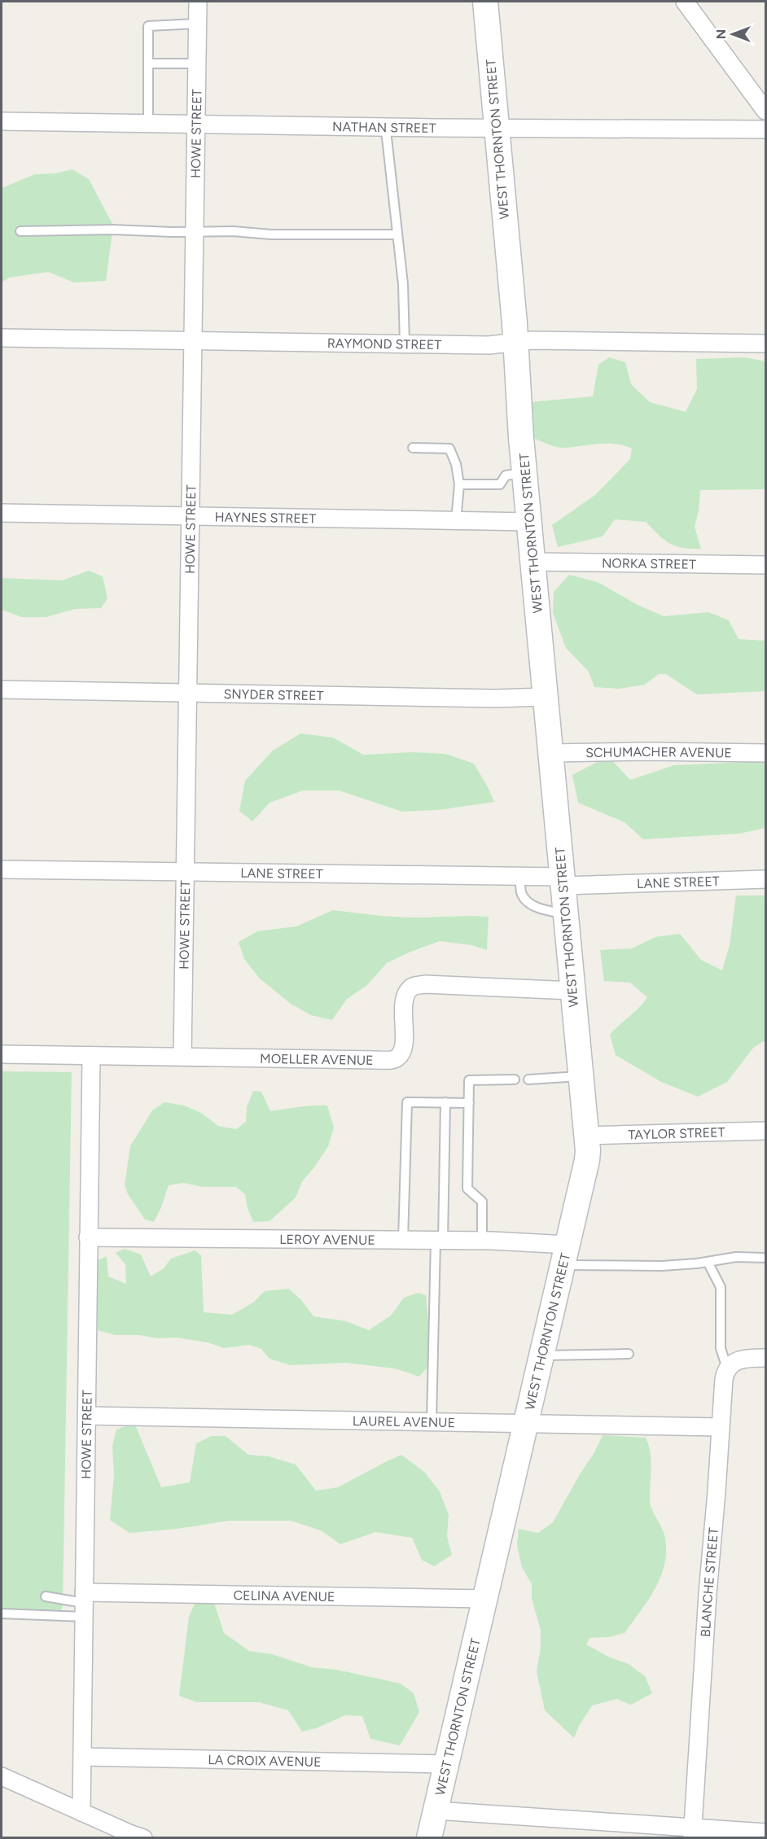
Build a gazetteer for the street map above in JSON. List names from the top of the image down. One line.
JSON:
{"streets":{"main road":["WEST THORNTON STREET"],"street":["NATHAN STREET","HOWE STREET","RAYMOND STREET","HAYNES STREET","NORKA STREET","SNYDER STREET","SCHUMACHER AVENUE","LANE STREET","MOELLER AVENUE","TAYLOR STREET","LEROY AVENUE","LAUREL AVENUE","BLANCHE STREET","CELINA AVENUE","LA CROIX AVENUE"]},"crossings":[["NATHAN STREET","HOWE STREET"],["NATHAN STREET","WEST THORNTON STREET"],["HOWE STREET","RAYMOND STREET"],["HOWE STREET","HAYNES STREET"],["HOWE STREET","SNYDER STREET"],["HOWE STREET","LANE STREET"],["HOWE STREET","MOELLER AVENUE"],["HOWE STREET","LEROY AVENUE"],["HOWE STREET","LAUREL AVENUE"],["HOWE STREET","CELINA AVENUE"],["HOWE STREET","LA CROIX AVENUE"],["WEST THORNTON STREET","RAYMOND STREET"],["WEST THORNTON STREET","HAYNES STREET"],["WEST THORNTON STREET","NORKA STREET"],["WEST THORNTON STREET","SNYDER STREET"],["WEST THORNTON STREET","SCHUMACHER AVENUE"],["WEST THORNTON STREET","LANE STREET"],["WEST THORNTON STREET","MOELLER AVENUE"],["WEST THORNTON STREET","TAYLOR STREET"],["WEST THORNTON STREET","LEROY AVENUE"],["WEST THORNTON STREET","LAUREL AVENUE"],["WEST THORNTON STREET","CELINA AVENUE"],["WEST THORNTON STREET","LA CROIX AVENUE"],["LAUREL AVENUE","BLANCHE STREET"]],"north":"left"}
